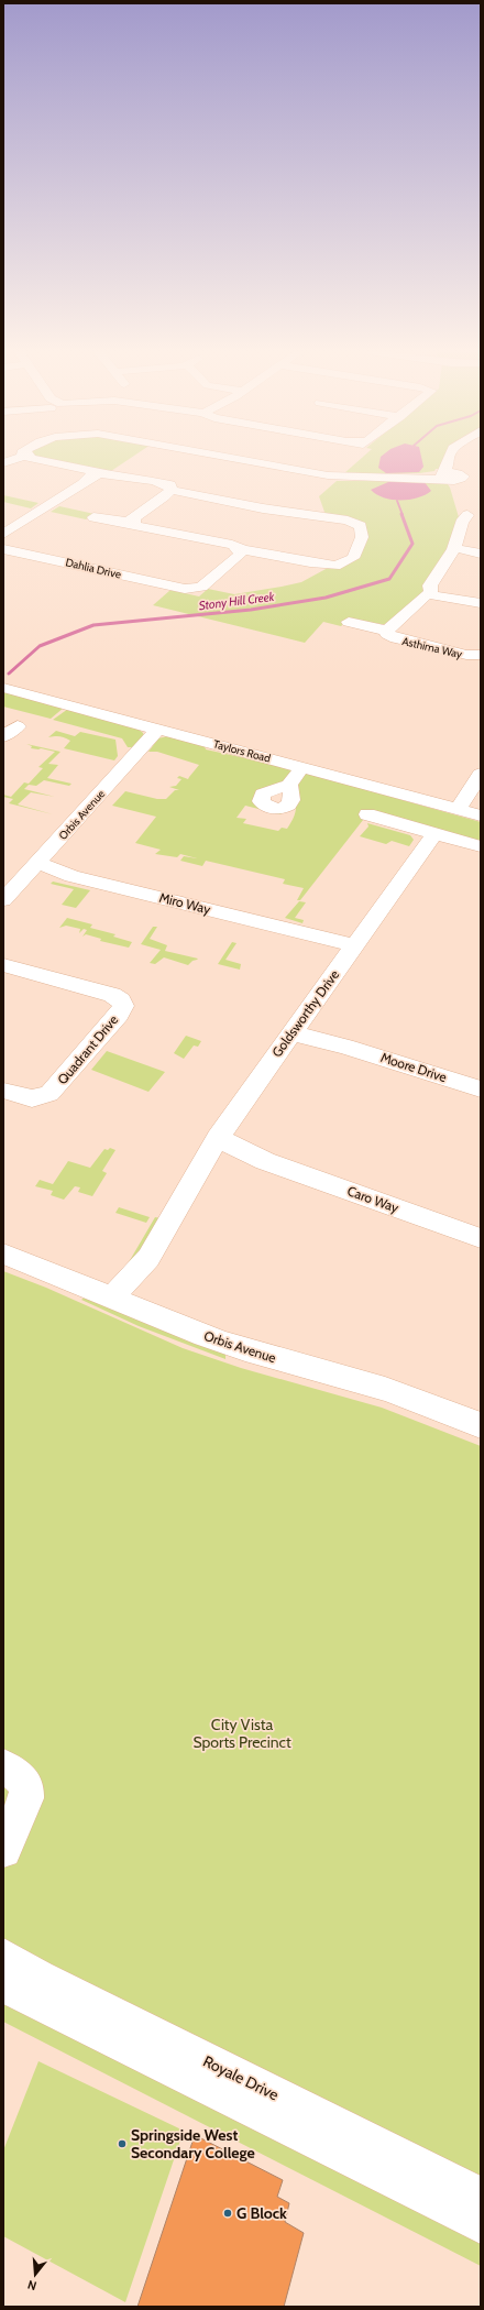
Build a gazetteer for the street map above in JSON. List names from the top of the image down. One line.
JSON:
{"streets":{"street":["Dahlia Drive","Asthima Way","Taylors Road","Orbis Avenue","Miro Way","Goldsworthy Drive","Quadrant Drive","Moore Drive","Caro Way","Royale Drive"]},"crossings":[["Taylors Road","Orbis Avenue"],["Orbis Avenue","Miro Way"],["Orbis Avenue","Goldsworthy Drive"],["Miro Way","Goldsworthy Drive"],["Goldsworthy Drive","Moore Drive"],["Goldsworthy Drive","Caro Way"]],"water":["Stony Hill Creek"],"parks":["City Vista Sports Precinct"],"places":["Springside West Secondary College","G Block"],"north":"bottom"}
